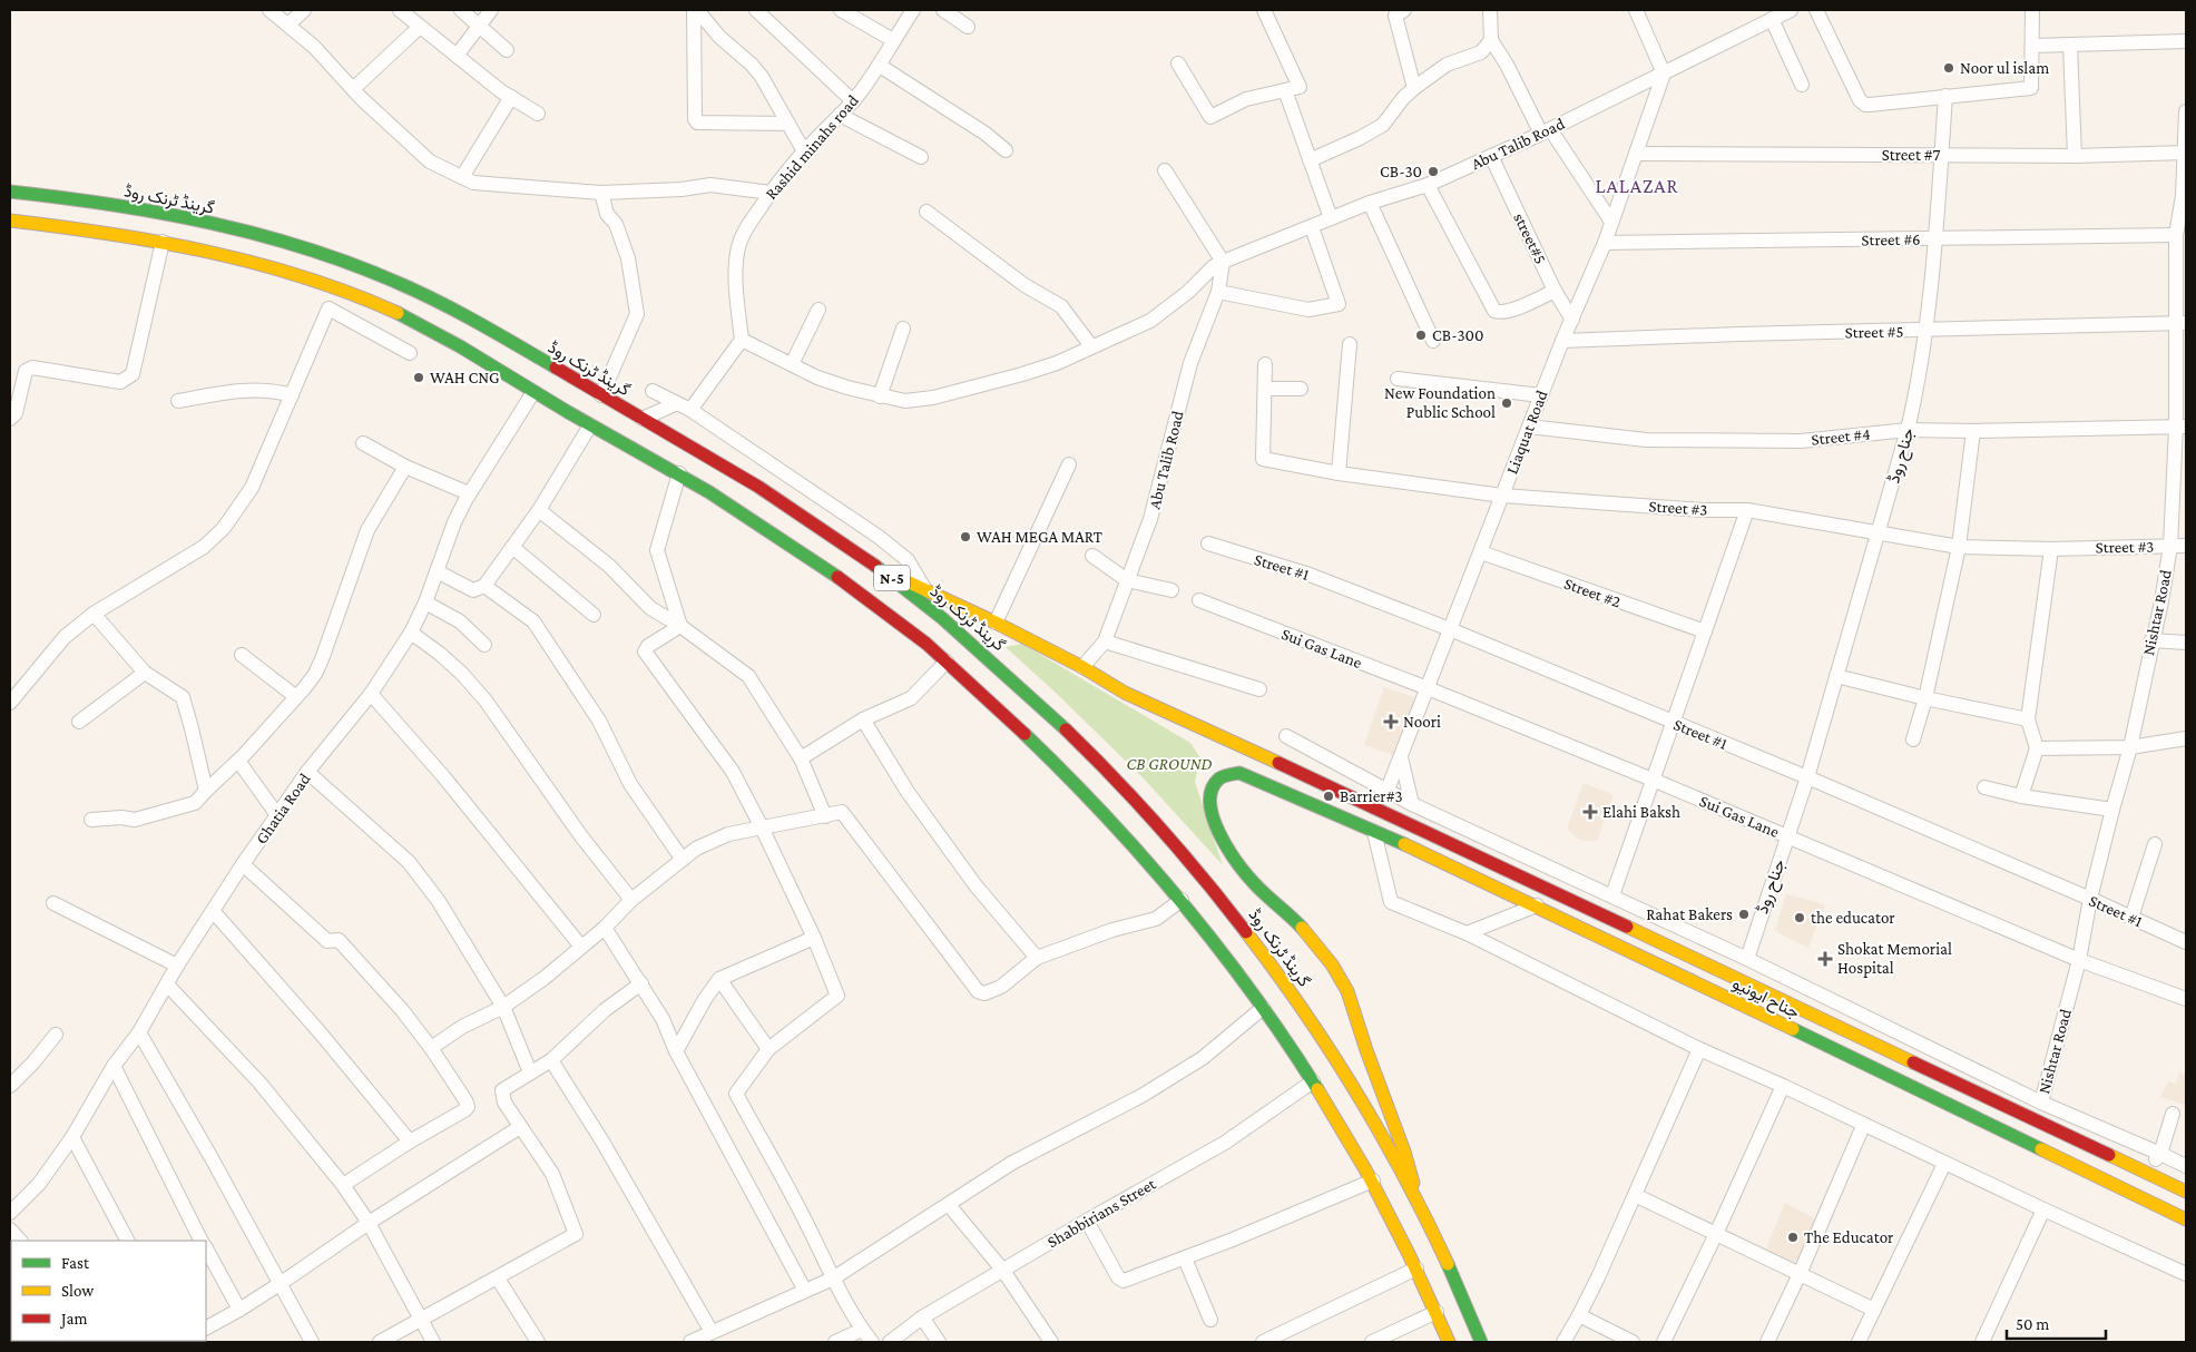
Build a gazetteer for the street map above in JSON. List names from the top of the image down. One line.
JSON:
{"streets":{"main road":["گرینڈ ٹرنک روڈ","N-5","جناح ایونیو"],"street":["Abu Talib Road","Rashid minahs road","Street #7","street#5","Street #6","Street #5","Liaquat Road","Street #4","جناح روڈ","Street #3","Street #1","Street #2","Nishtar Road","Sui Gas Lane","Ghatia Road","Shabbirians Street"]},"crossings":[["Abu Talib Road","Rashid minahs road"],["Abu Talib Road","street#5"],["Abu Talib Road","Liaquat Road"],["Abu Talib Road","جناح ایونیو"],["Street #7","Liaquat Road"],["Street #7","جناح روڈ"],["Street #7","Nishtar Road"],["گرینڈ ٹرنک روڈ","جناح ایونیو"],["street#5","Liaquat Road"],["Street #6","Liaquat Road"],["Street #6","جناح روڈ"],["Street #6","Nishtar Road"],["Street #5","Liaquat Road"],["Street #5","جناح روڈ"],["Street #5","Nishtar Road"],["Liaquat Road","Street #4"],["Liaquat Road","Street #3"],["Liaquat Road","Street #1"],["Liaquat Road","Street #2"],["Liaquat Road","Sui Gas Lane"],["Street #4","جناح روڈ"],["Street #4","Nishtar Road"],["جناح روڈ","Street #3"],["جناح روڈ","Street #1"],["جناح روڈ","Sui Gas Lane"],["Street #3","Nishtar Road"],["Street #1","Nishtar Road"],["N-5","Ghatia Road"],["N-5","Shabbirians Street"],["Nishtar Road","Sui Gas Lane"]],"districts":["LALAZAR"],"parks":["CB GROUND"],"places":{"other":["Noor ul islam","CB-30","CB-300","WAH CNG","New Foundation Public School","WAH MEGA MART","Barrier#3","Rahat Bakers","the educator","The Educator"],"health":["Noori","Elahi Baksh","Shokat Memorial Hospital"]},"legend":["Fast","Slow","Jam"],"scale_bar":"50 m"}
